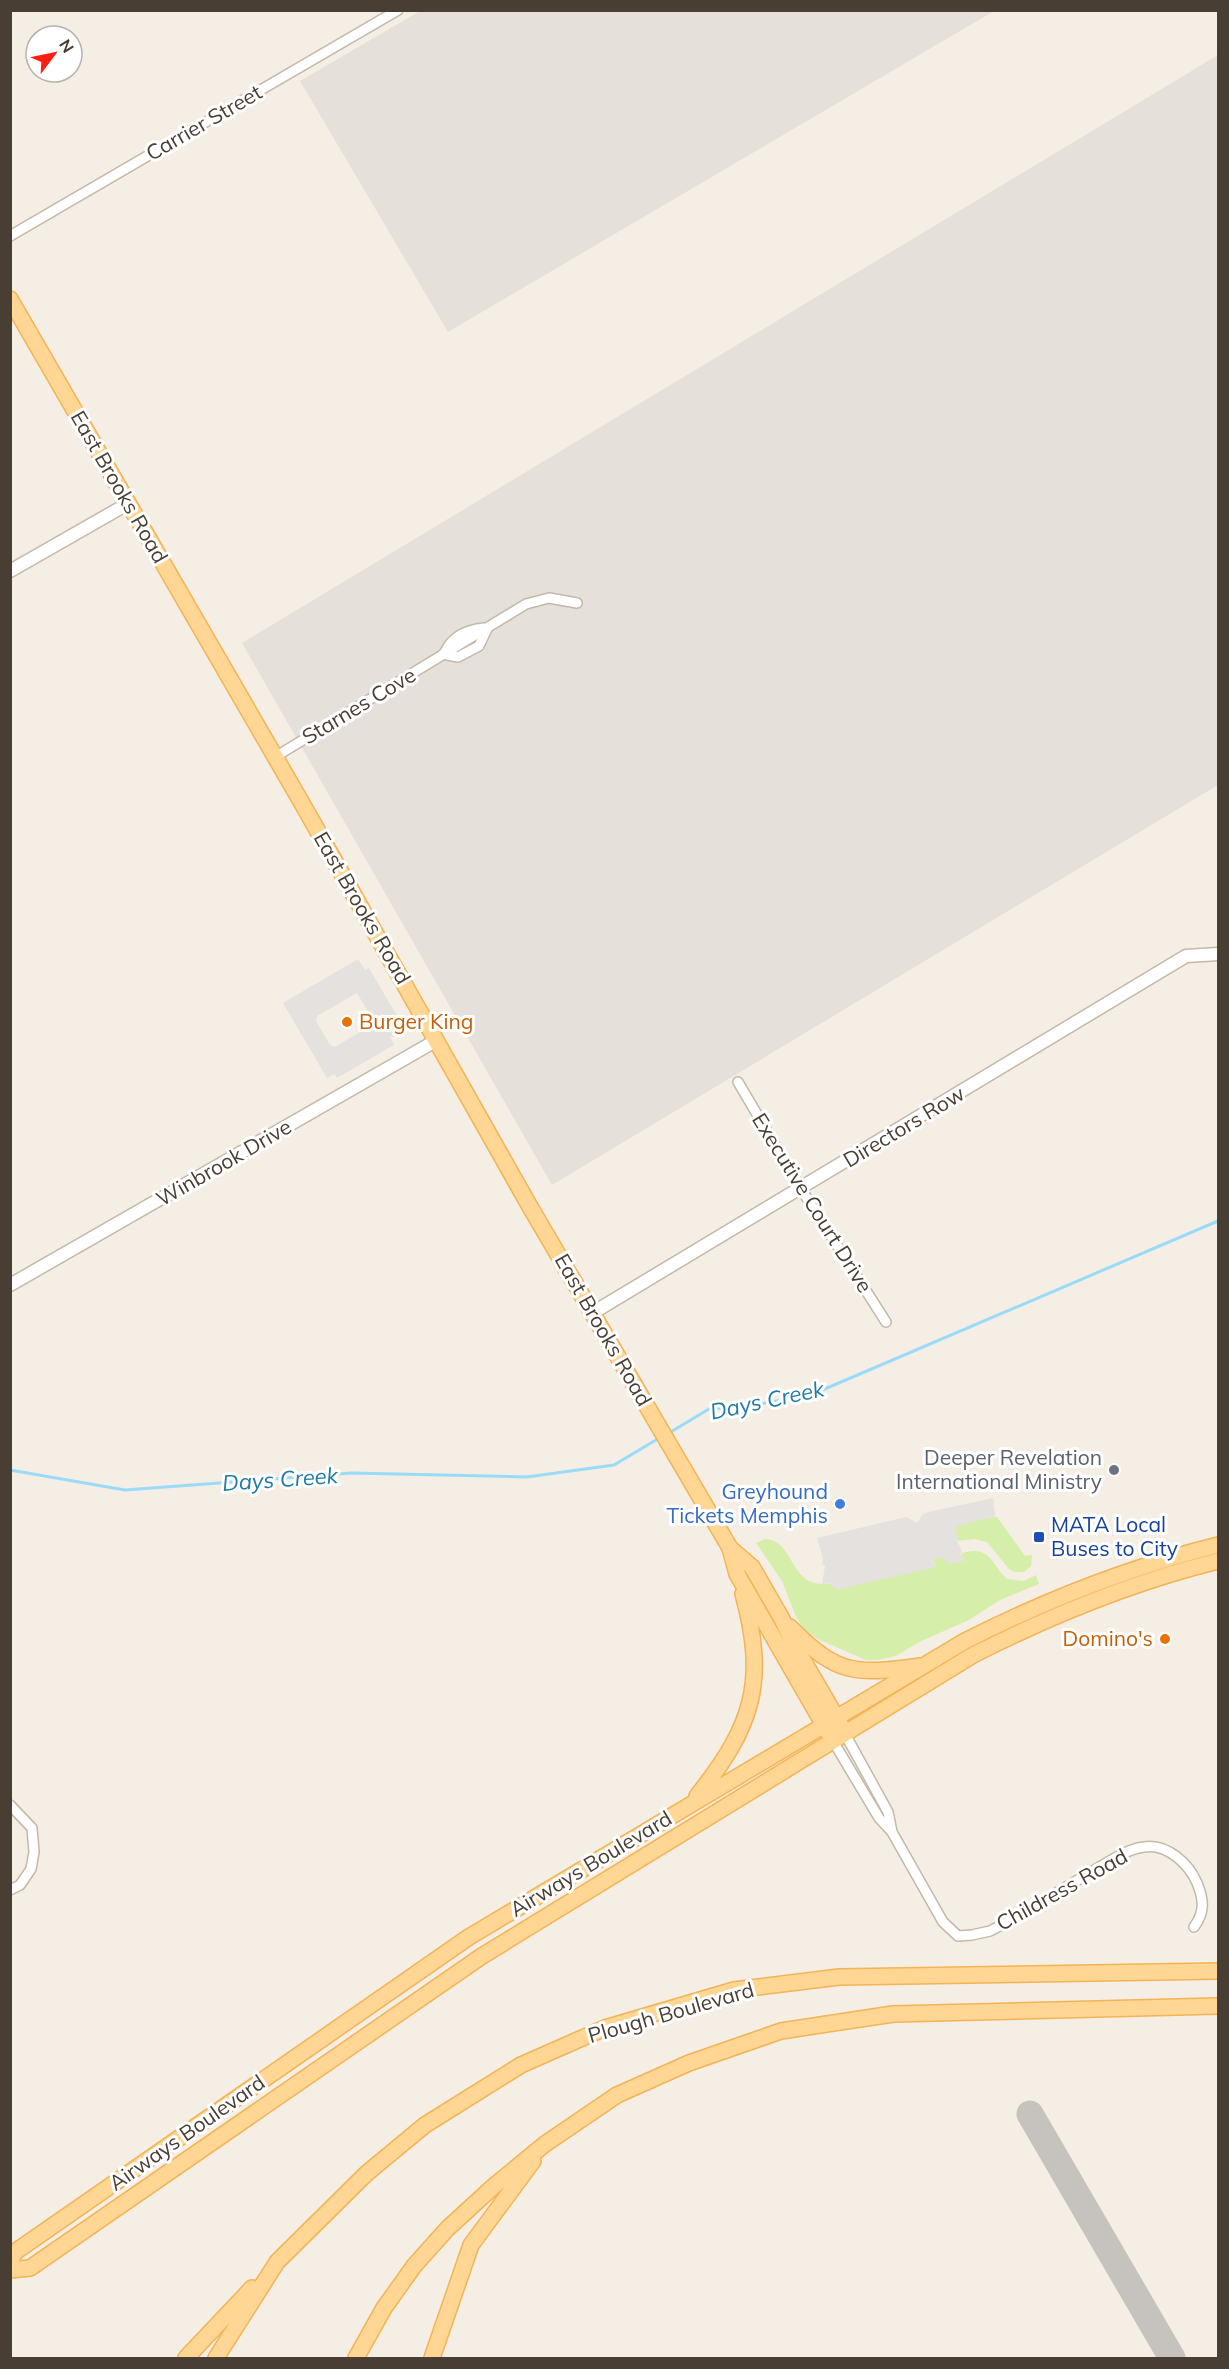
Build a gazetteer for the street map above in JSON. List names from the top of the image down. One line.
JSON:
{"streets":{"main road":["East Brooks Road","Airways Boulevard","Plough Boulevard"],"street":["Carrier Street","Starnes Cove","Directors Row","Winbrook Drive","Executive Court Drive","Childress Road"]},"crossings":[["East Brooks Road","Starnes Cove"],["East Brooks Road","Directors Row"],["East Brooks Road","Winbrook Drive"],["East Brooks Road","Airways Boulevard"],["East Brooks Road","Childress Road"],["Directors Row","Executive Court Drive"]],"water":["Days Creek"],"places":{"other":["Burger King","Deeper Revelation International Ministry","Greyhound Tickets Memphis","Domino's"],"transit":["MATA Local Buses to City"]},"north":"top right"}
